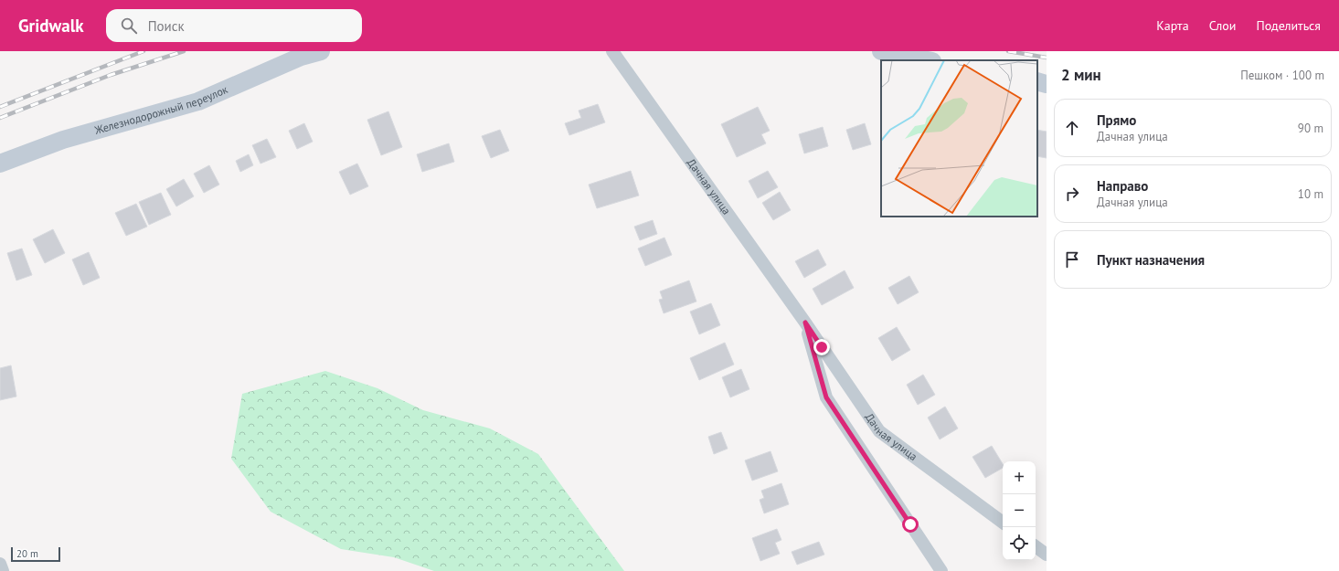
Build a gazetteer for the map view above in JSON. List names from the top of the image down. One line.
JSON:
{"streets":{"street":["Железнодорожный переулок","Дачная улица"]},"scale_bar":"20 m","page":{"header":"Gridwalk","search":"Поиск","nav":["Карта","Слои","Поделиться"],"heading":["2 мин","Пешком · 100 m"],"list":[["Прямо","Дачная улица","90 m"],["Направо","Дачная улица","10 m"],"Пункт назначения"],"map_buttons":["+","−"],"scale":"20 m"}}
